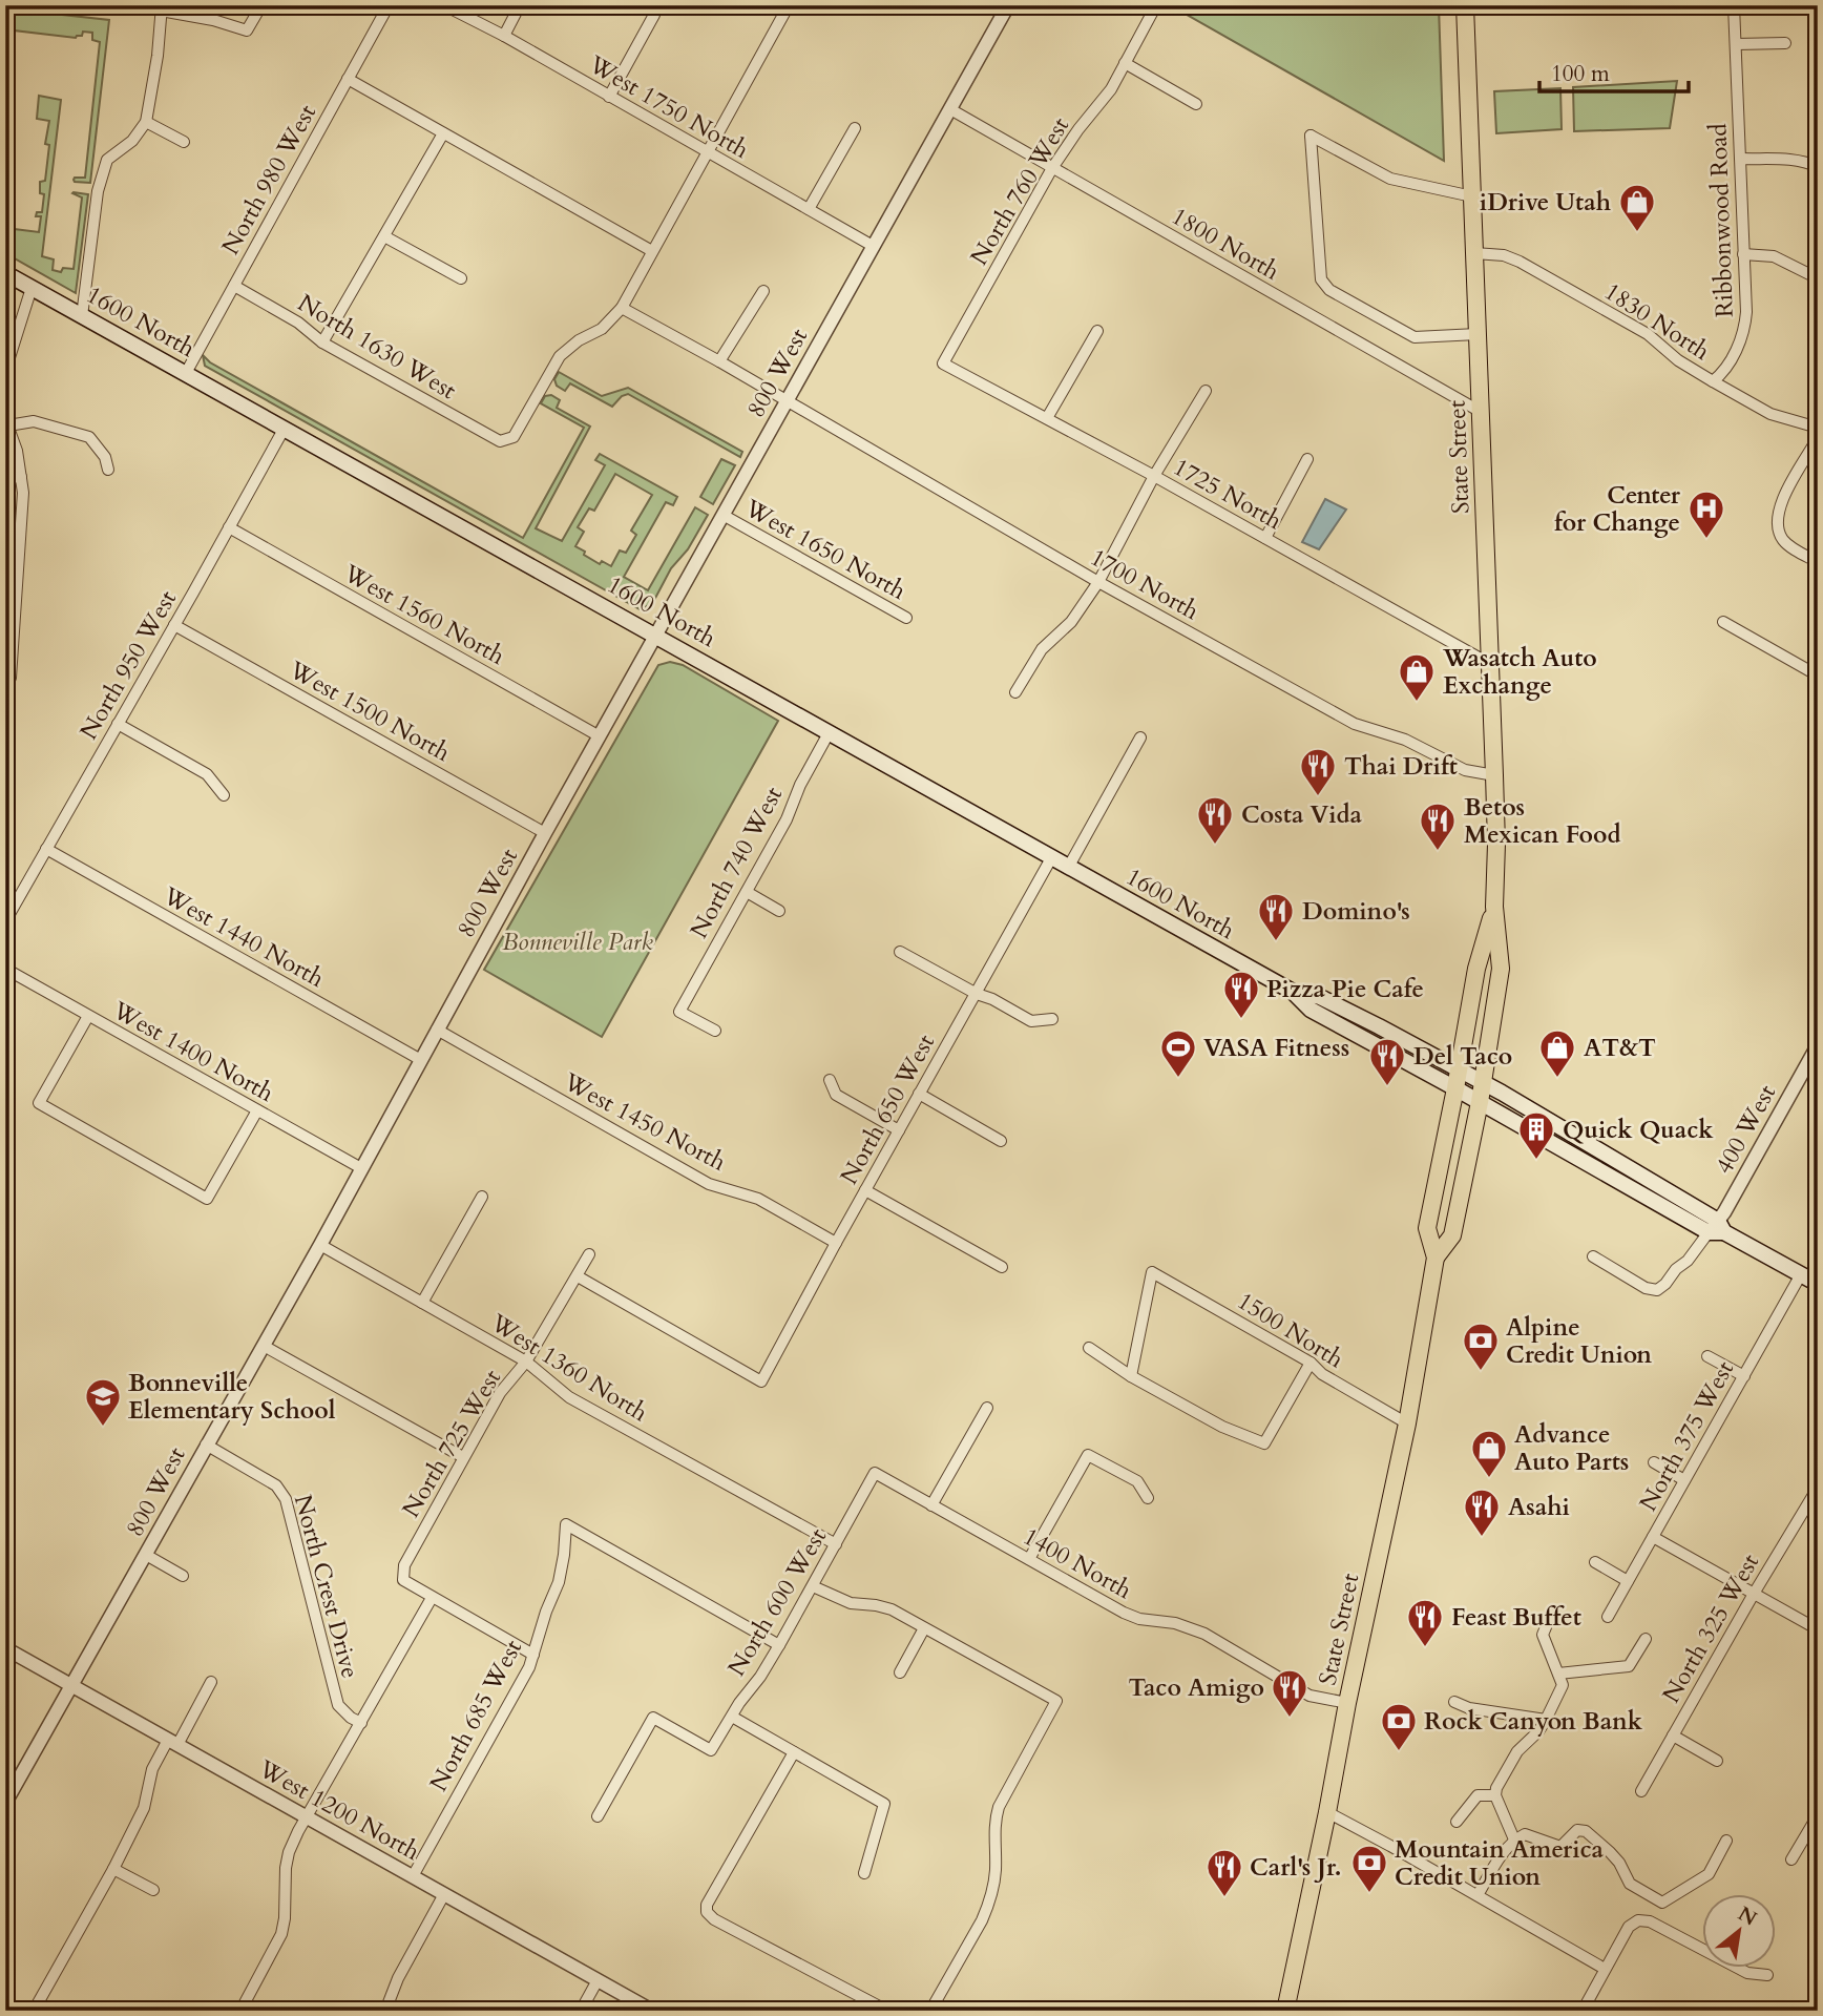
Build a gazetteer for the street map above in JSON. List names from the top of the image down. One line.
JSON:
{"streets":{"main road":["1600 North","State Street"],"street":["West 1750 North","North 980 West","North 760 West","Ribbonwood Road","1800 North","1830 North","North 1630 West","800 West","1725 North","West 1650 North","1700 North","West 1560 North","North 950 West","West 1500 North","North 740 West","West 1440 North","West 1400 North","North 650 West","West 1450 North","400 West","1500 North","West 1360 North","North 375 West","North 725 West","1400 North","North Crest Drive","North 600 West","North 325 West","North 685 West","West 1200 North"]},"crossings":[["West 1750 North","800 West"],["North 980 West","1600 North"],["North 980 West","North 1630 West"],["North 760 West","1800 North"],["North 760 West","1725 North"],["Ribbonwood Road","1830 North"],["1800 North","800 West"],["1800 North","State Street"],["1600 North","800 West"],["1600 North","State Street"],["1600 North","North 950 West"],["1600 North","North 740 West"],["1600 North","North 650 West"],["1600 North","400 West"],["1600 North","North 375 West"],["1830 North","State Street"],["North 1630 West","1700 North"],["800 West","West 1650 North"],["800 West","1700 North"],["800 West","West 1560 North"],["800 West","West 1500 North"],["800 West","West 1440 North"],["800 West","West 1400 North"],["800 West","West 1450 North"],["800 West","West 1360 North"],["800 West","North Crest Drive"],["800 West","West 1200 North"],["State Street","1725 North"],["State Street","1700 North"],["State Street","1500 North"],["State Street","1400 North"],["West 1560 North","North 950 West"],["North 950 West","West 1500 North"],["North 950 West","West 1440 North"],["North 650 West","West 1450 North"],["North 650 West","North 725 West"],["West 1360 North","North 725 West"],["West 1360 North","North 600 West"],["1400 North","North 600 West"],["North 600 West","North 685 West"],["North 685 West","West 1200 North"]],"parks":["Bonneville Park"],"places":{"shop":["iDrive Utah","Wasatch Auto Exchange","AT&T","Advance Auto Parts"],"hospital":["Center for Change"],"restaurant":["Thai Drift","Costa Vida","Betos Mexican Food","Domino's","Pizza Pie Cafe","Del Taco","Asahi","Feast Buffet","Taco Amigo","Carl's Jr."],"sports":["VASA Fitness"],"building":["Quick Quack"],"bank":["Alpine Credit Union","Rock Canyon Bank","Mountain America Credit Union"],"school or university":["Bonneville Elementary School"]},"scale_bar":"100 m","north":"top right"}
